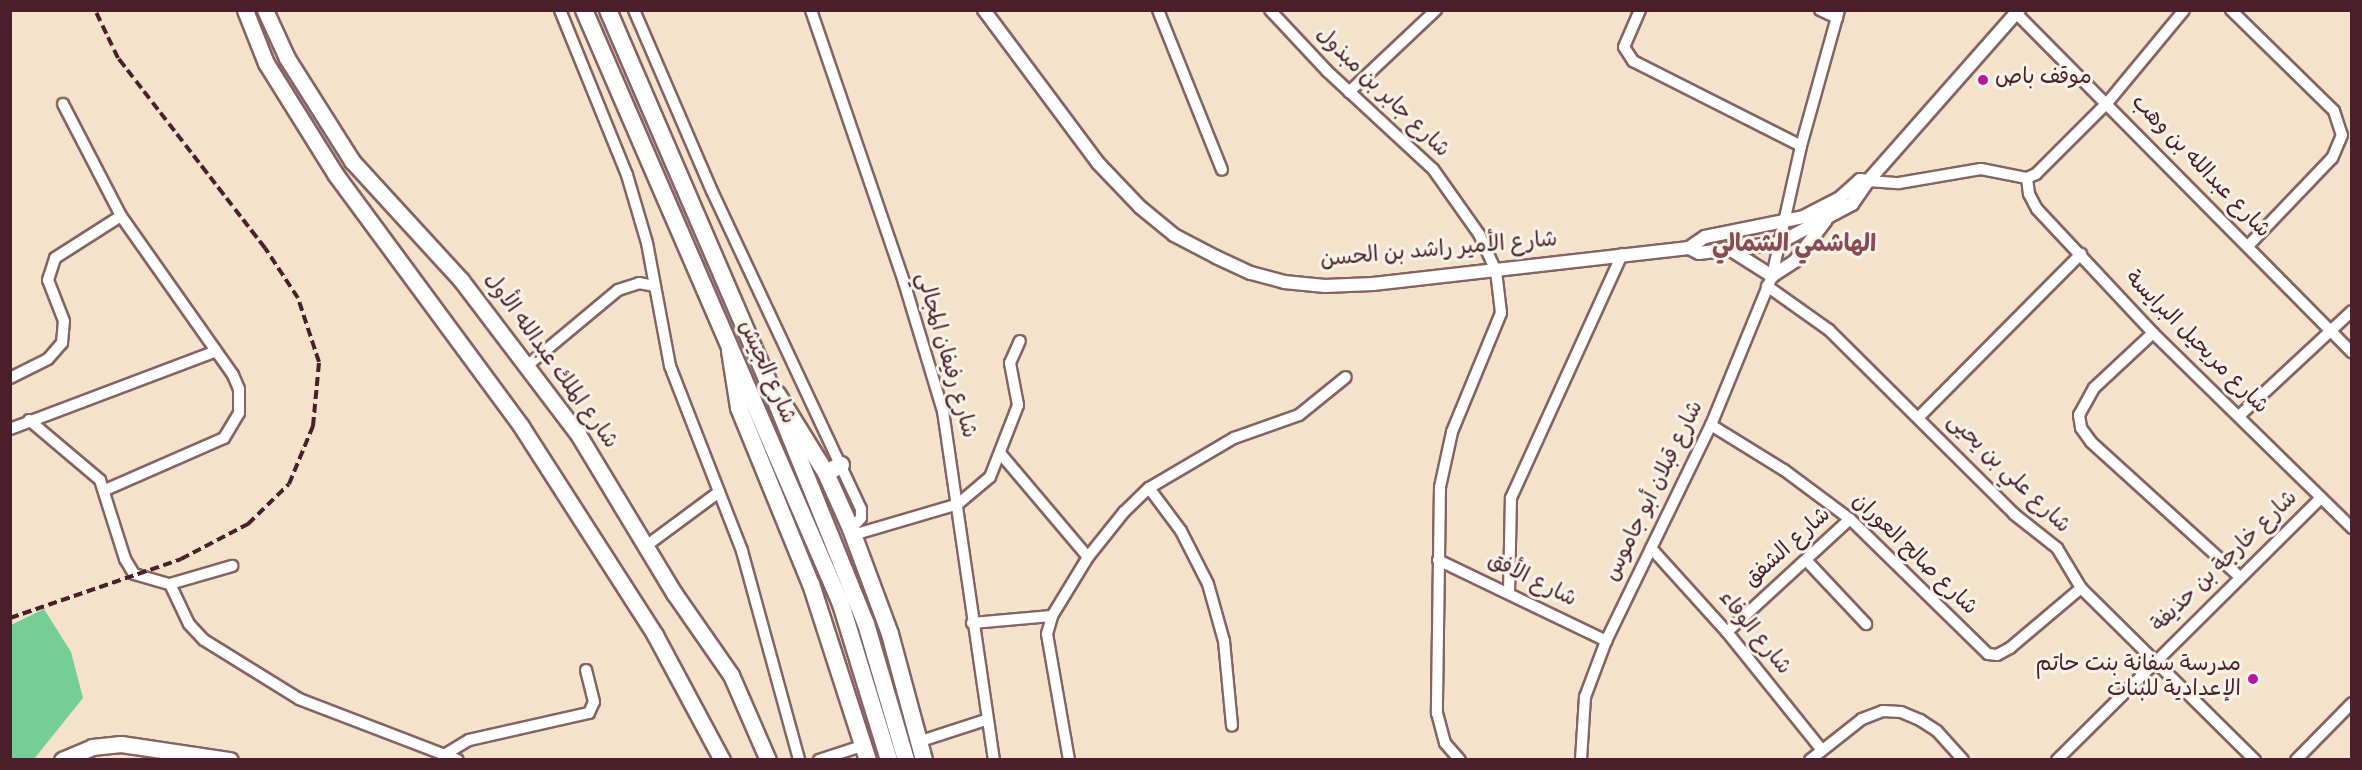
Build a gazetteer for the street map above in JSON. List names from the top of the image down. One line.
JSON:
{"streets":{"main road":["شارع الملك عبدالله الأول","شارع الجيش"],"street":["شارع جابر بن مبذول","شارع عبدالله بن وهب","شارع الأمير راشد بن الحسن","شارع مريحيل البرايسة","شارع رفيفان المجالي","شارع علي بن يحيى","شارع قبلان أبو جاموس","شارع الشفق","شارع صالح العوران","شارع خارجة بن حذيفة","شارع الأفق","شارع الوفاء"]},"crossings":[["شارع جابر بن مبذول","شارع الأمير راشد بن الحسن"],["شارع جابر بن مبذول","شارع الأفق"],["شارع عبدالله بن وهب","شارع الأمير راشد بن الحسن"],["شارع الأمير راشد بن الحسن","شارع قبلان أبو جاموس"],["شارع مريحيل البرايسة","شارع خارجة بن حذيفة"],["شارع علي بن يحيى","شارع قبلان أبو جاموس"],["شارع علي بن يحيى","شارع صالح العوران"],["شارع علي بن يحيى","شارع خارجة بن حذيفة"],["شارع قبلان أبو جاموس","شارع صالح العوران"],["شارع قبلان أبو جاموس","شارع الأفق"],["شارع قبلان أبو جاموس","شارع الوفاء"],["شارع الشفق","شارع صالح العوران"],["شارع الشفق","شارع الوفاء"]],"districts":["الهاشمي الشمالي"],"places":["موقف باص","مدرسة سفانة بنت حاتم الإعدادية للبنات"]}
